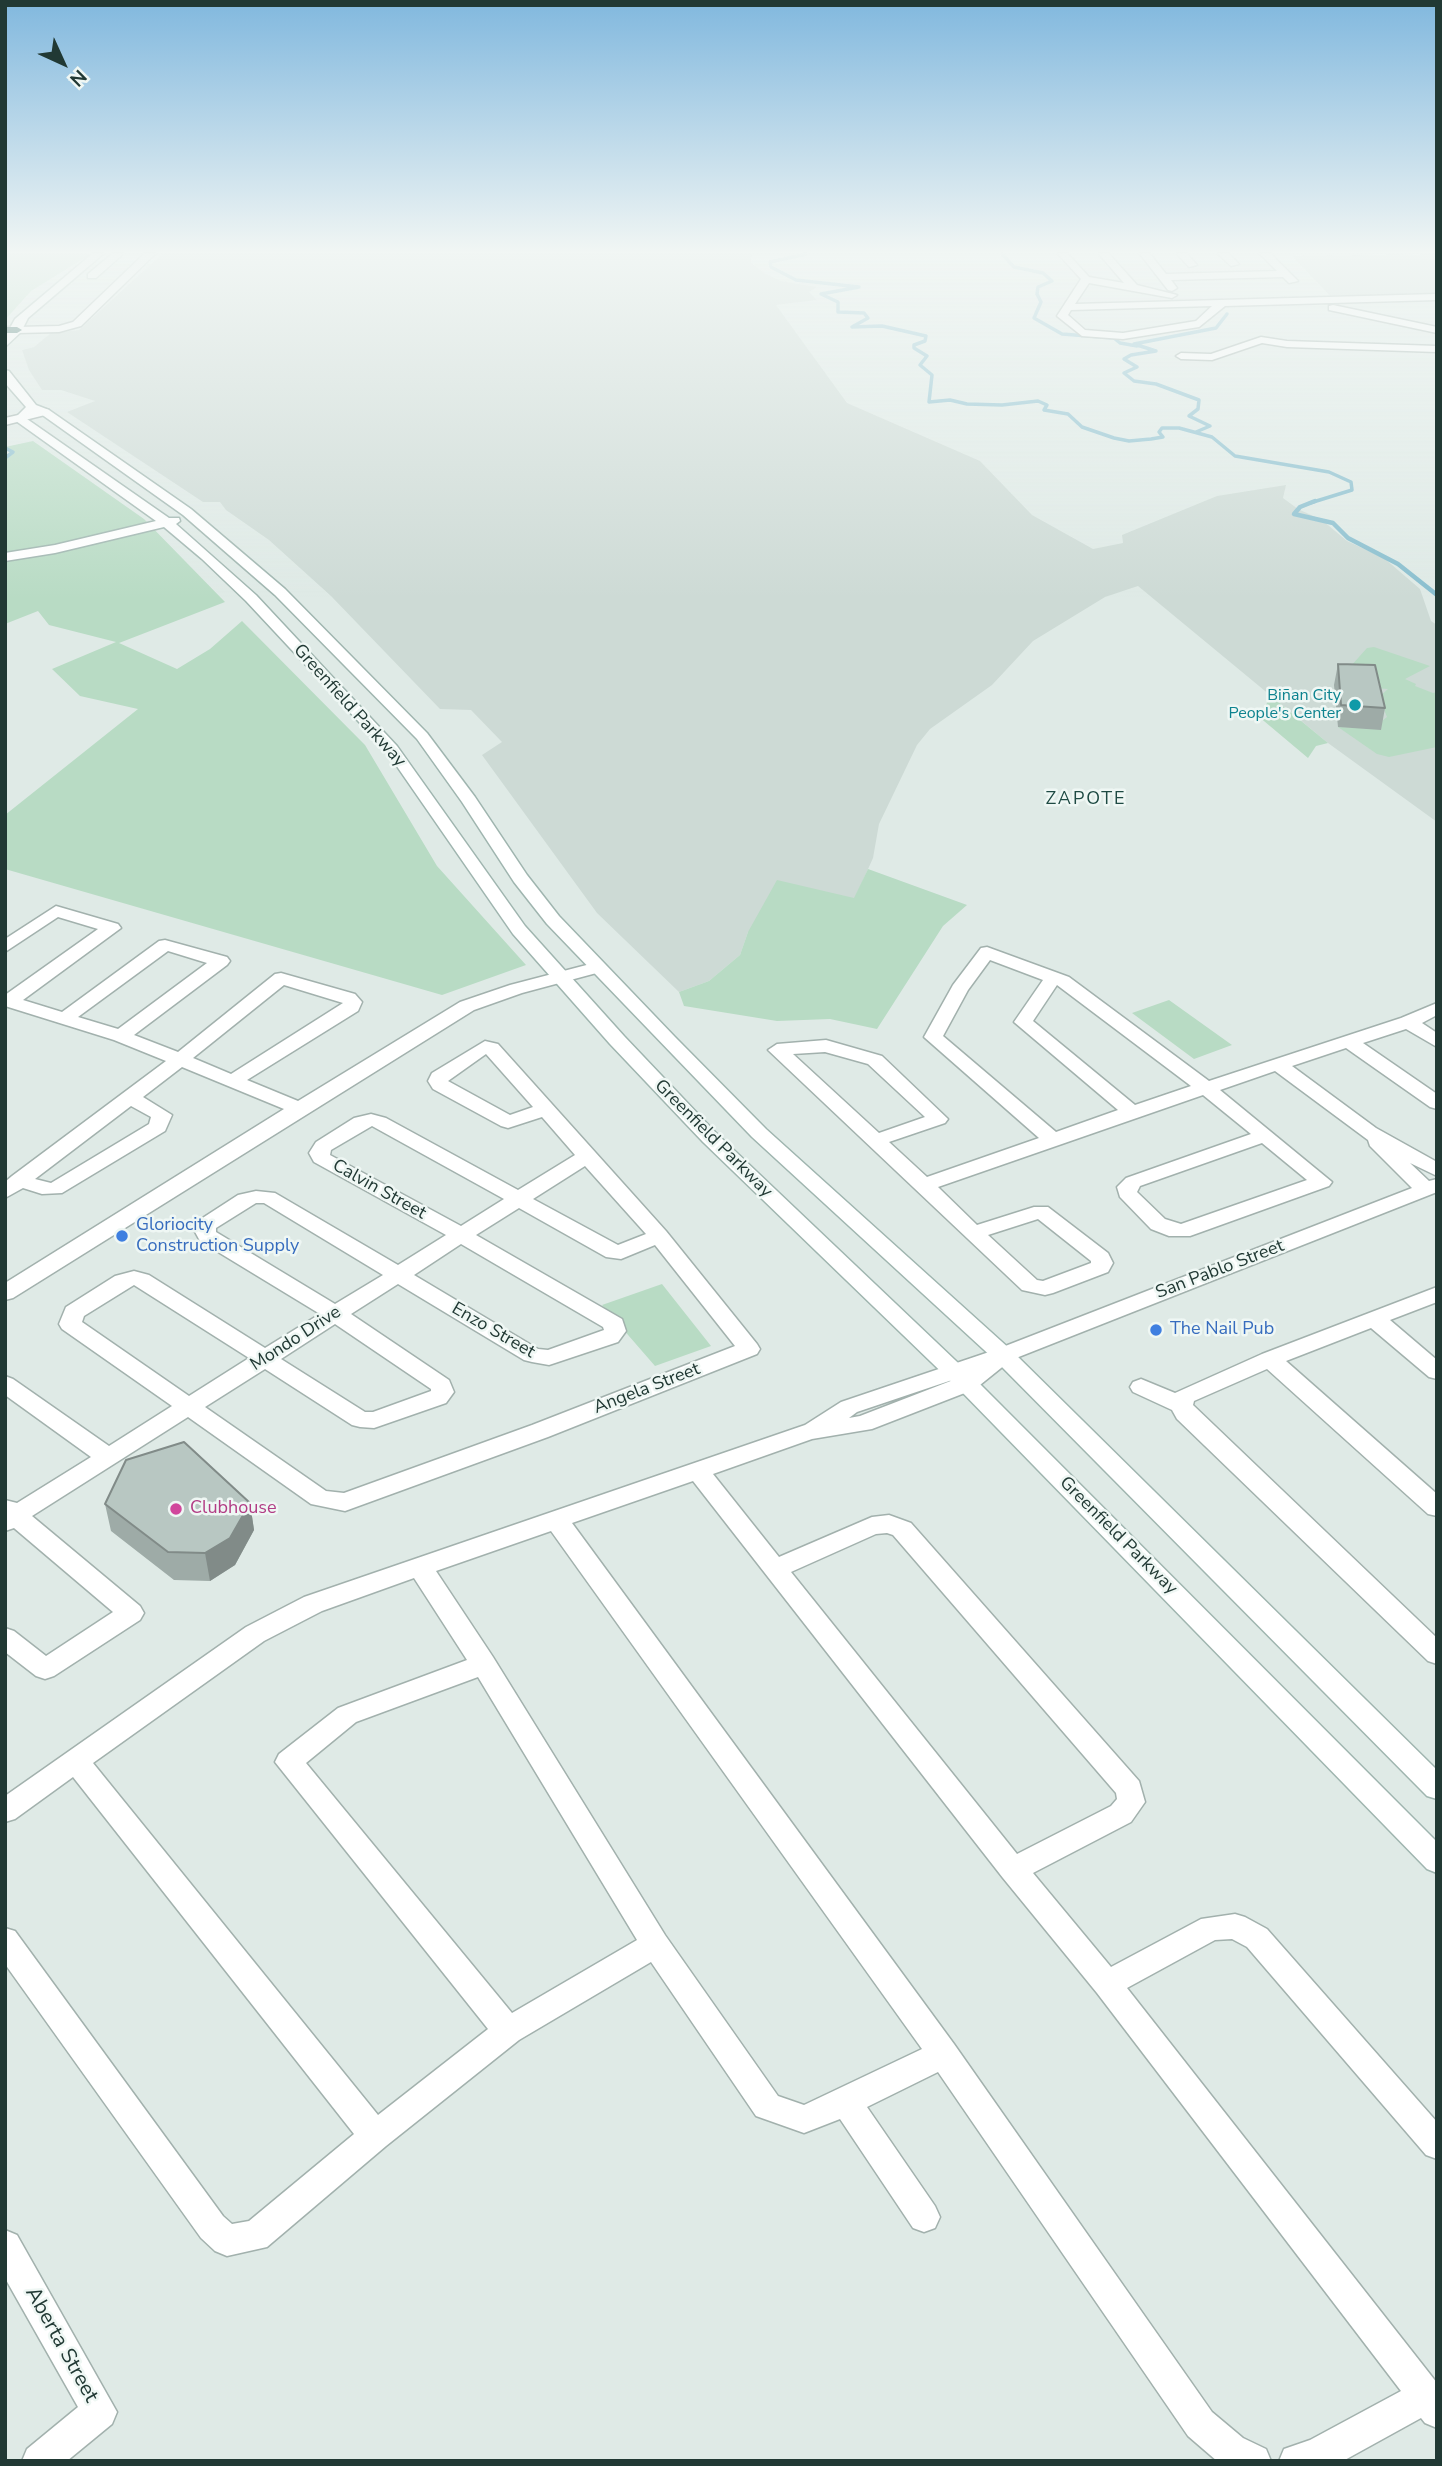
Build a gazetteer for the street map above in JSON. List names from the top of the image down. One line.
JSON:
{"streets":{"street":["Greenfield Parkway","Calvin Street","San Pablo Street","Enzo Street","Mondo Drive","Angela Street","Aberta Street"]},"crossings":[["Greenfield Parkway","San Pablo Street"],["Calvin Street","Enzo Street"],["Calvin Street","Mondo Drive"],["Enzo Street","Mondo Drive"],["Mondo Drive","Angela Street"]],"districts":["ZAPOTE"],"places":["Biñan City People's Center","Gloriocity Construction Supply","The Nail Pub","Clubhouse"],"north":"bottom right"}
